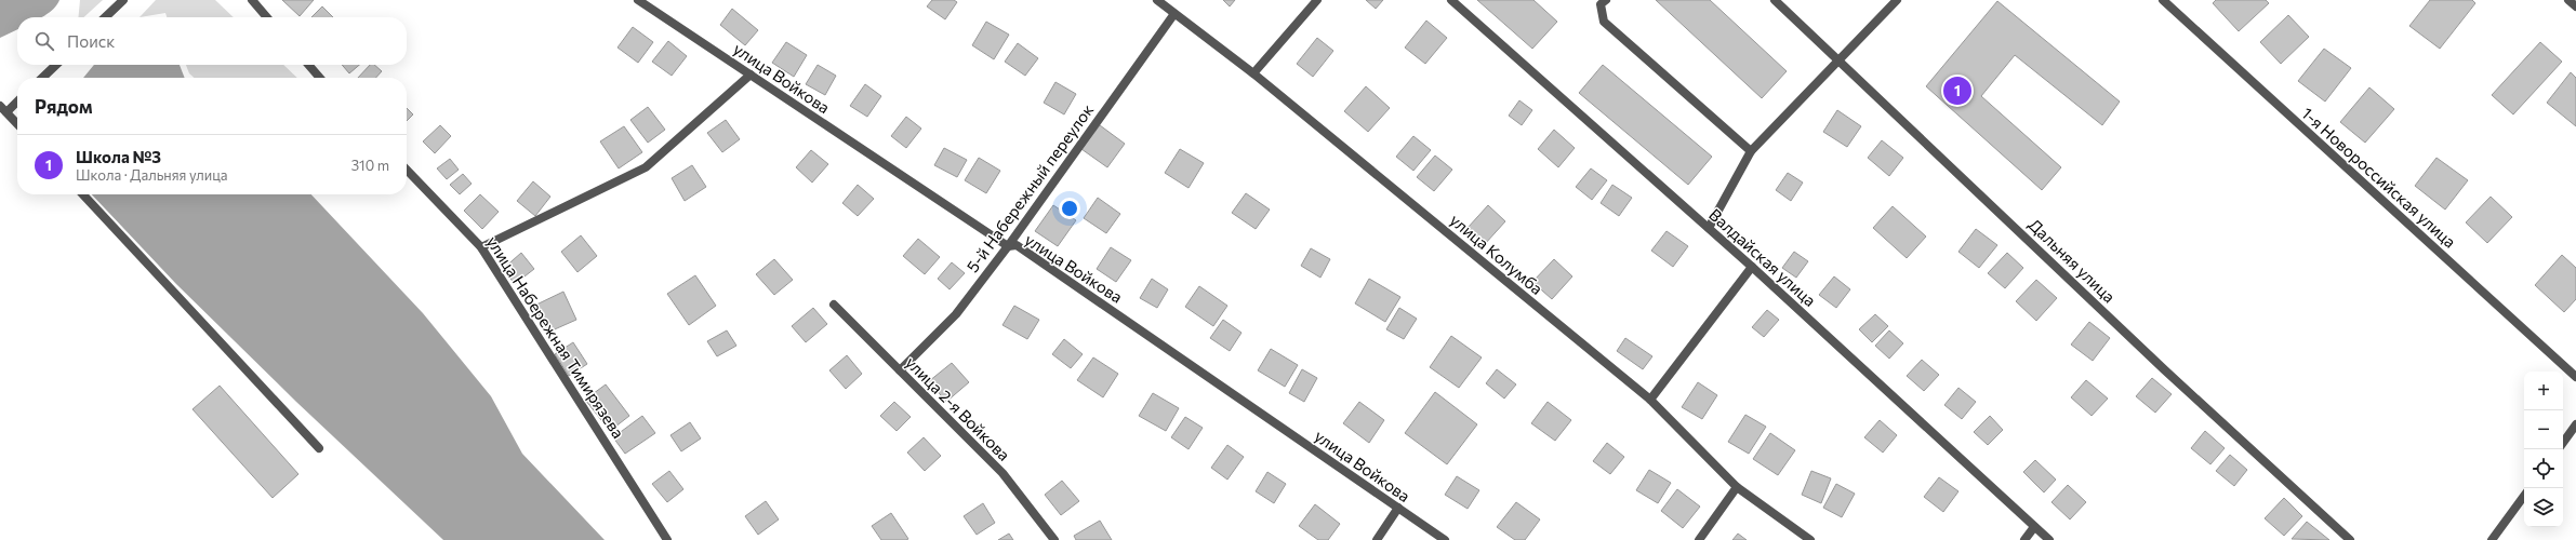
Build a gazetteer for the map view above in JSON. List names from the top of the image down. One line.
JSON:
{"streets":{"street":["улица Войкова","1-я Новороссийская улица","5-й Набережный переулок","улица Колумба","Валдайская улица","Дальняя улица","улица Набережная Тимирязева","улица 2-я Войкова"]},"crossings":[["улица Войкова","5-й Набережный переулок"],["5-й Набережный переулок","улица Колумба"],["5-й Набережный переулок","улица 2-я Войкова"]],"page":{"search":"Поиск","pins":"1","heading":"Рядом","list":[{"mark":"1","name":"Школа №3","note":"Школа · Дальняя улица","value":"310 m"}],"map_buttons":["+","−"]}}
